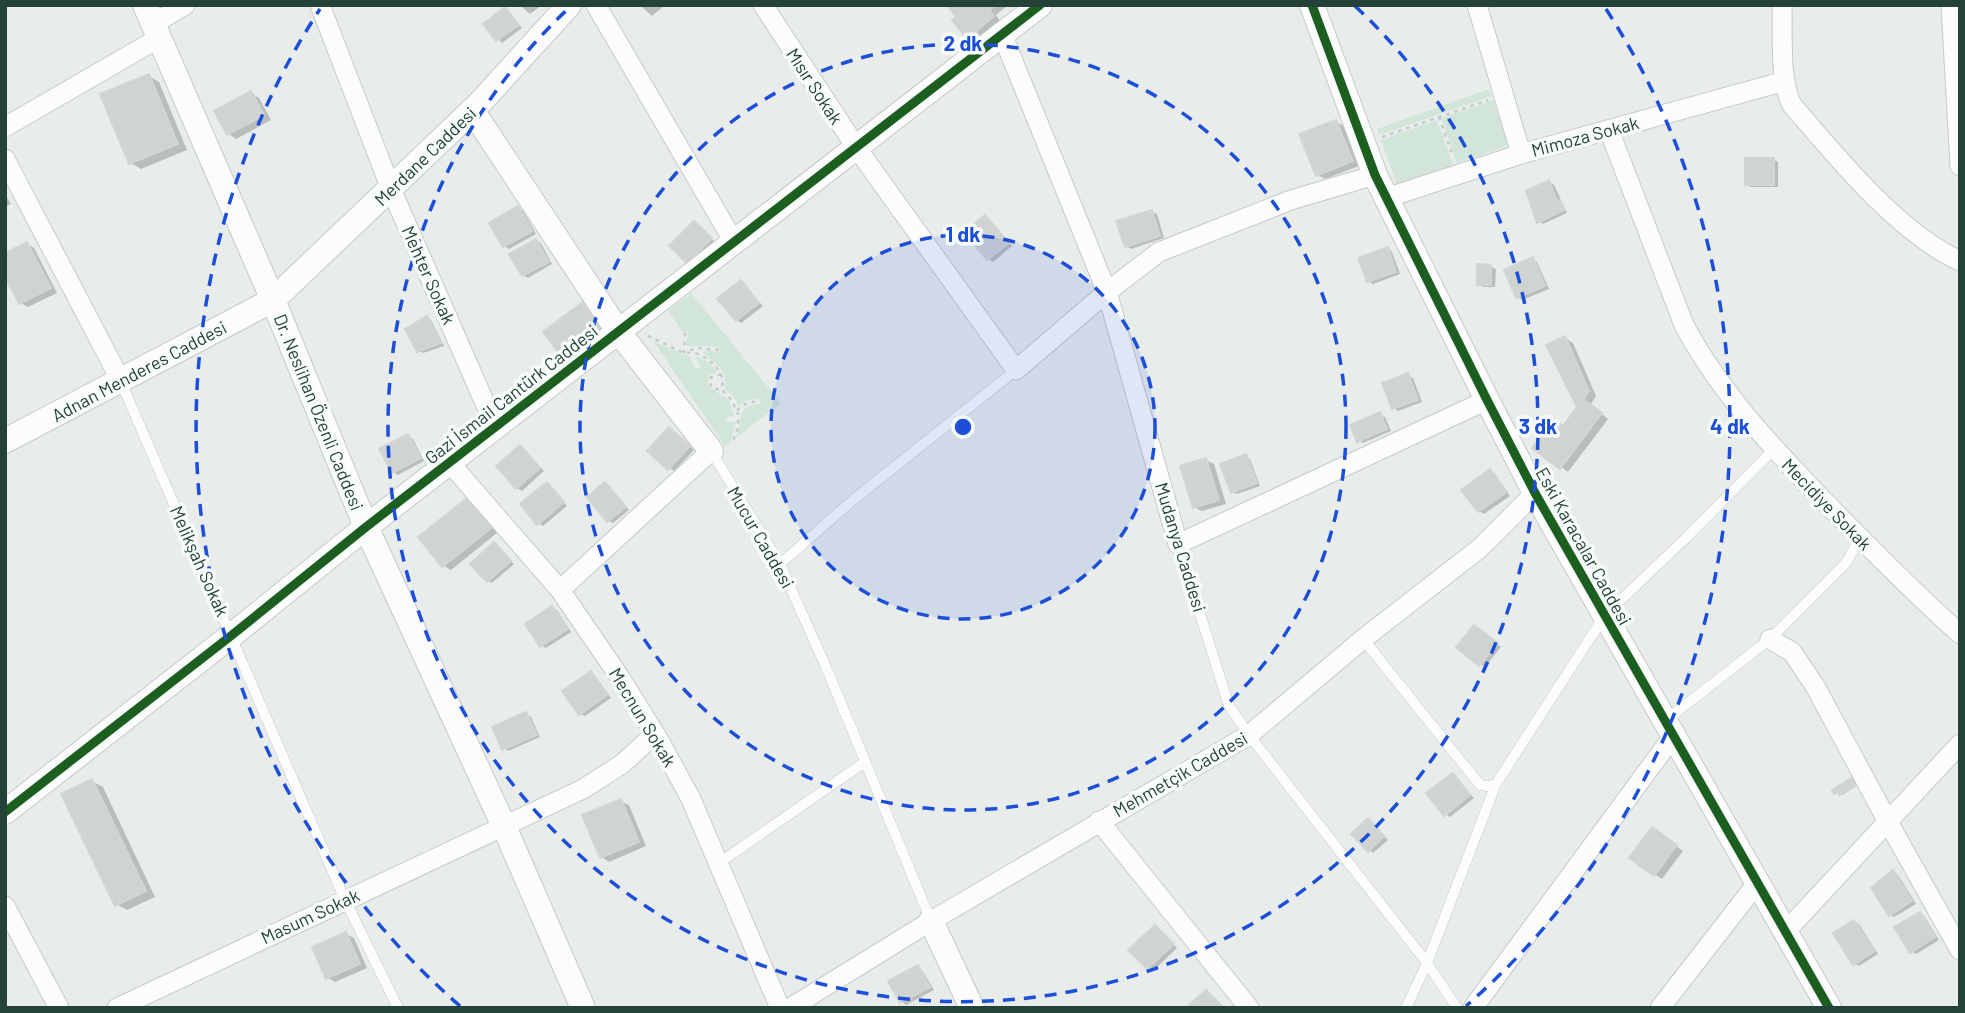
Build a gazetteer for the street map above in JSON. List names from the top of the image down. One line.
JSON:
{"streets":{"street":["Mısır Sokak","Mimoza Sokak","Merdane Caddesi","Mehter Sokak","Adnan Menderes Caddesi","Gazi İsmail Cantürk Caddesi","Dr. Neslihan Özenli Caddesi","Mecidiye Sokak","Mucur Caddesi","Eski Karacalar Caddesi","Mudanya Caddesi","Melikşah Sokak","Mecnun Sokak","Mehmetçik Caddesi","Masum Sokak"]},"crossings":[["Mısır Sokak","Gazi İsmail Cantürk Caddesi"],["Mimoza Sokak","Mecidiye Sokak"],["Mimoza Sokak","Eski Karacalar Caddesi"],["Merdane Caddesi","Mehter Sokak"],["Merdane Caddesi","Adnan Menderes Caddesi"],["Merdane Caddesi","Dr. Neslihan Özenli Caddesi"],["Merdane Caddesi","Mucur Caddesi"],["Mehter Sokak","Gazi İsmail Cantürk Caddesi"],["Adnan Menderes Caddesi","Dr. Neslihan Özenli Caddesi"],["Adnan Menderes Caddesi","Melikşah Sokak"],["Gazi İsmail Cantürk Caddesi","Dr. Neslihan Özenli Caddesi"],["Gazi İsmail Cantürk Caddesi","Mucur Caddesi"],["Gazi İsmail Cantürk Caddesi","Mudanya Caddesi"],["Gazi İsmail Cantürk Caddesi","Melikşah Sokak"],["Gazi İsmail Cantürk Caddesi","Mecnun Sokak"],["Dr. Neslihan Özenli Caddesi","Masum Sokak"],["Mucur Caddesi","Mehmetçik Caddesi"],["Eski Karacalar Caddesi","Mehmetçik Caddesi"],["Mudanya Caddesi","Mehmetçik Caddesi"],["Melikşah Sokak","Masum Sokak"],["Mecnun Sokak","Masum Sokak"]],"rings":["2 dk","1 dk","3 dk","4 dk"]}
